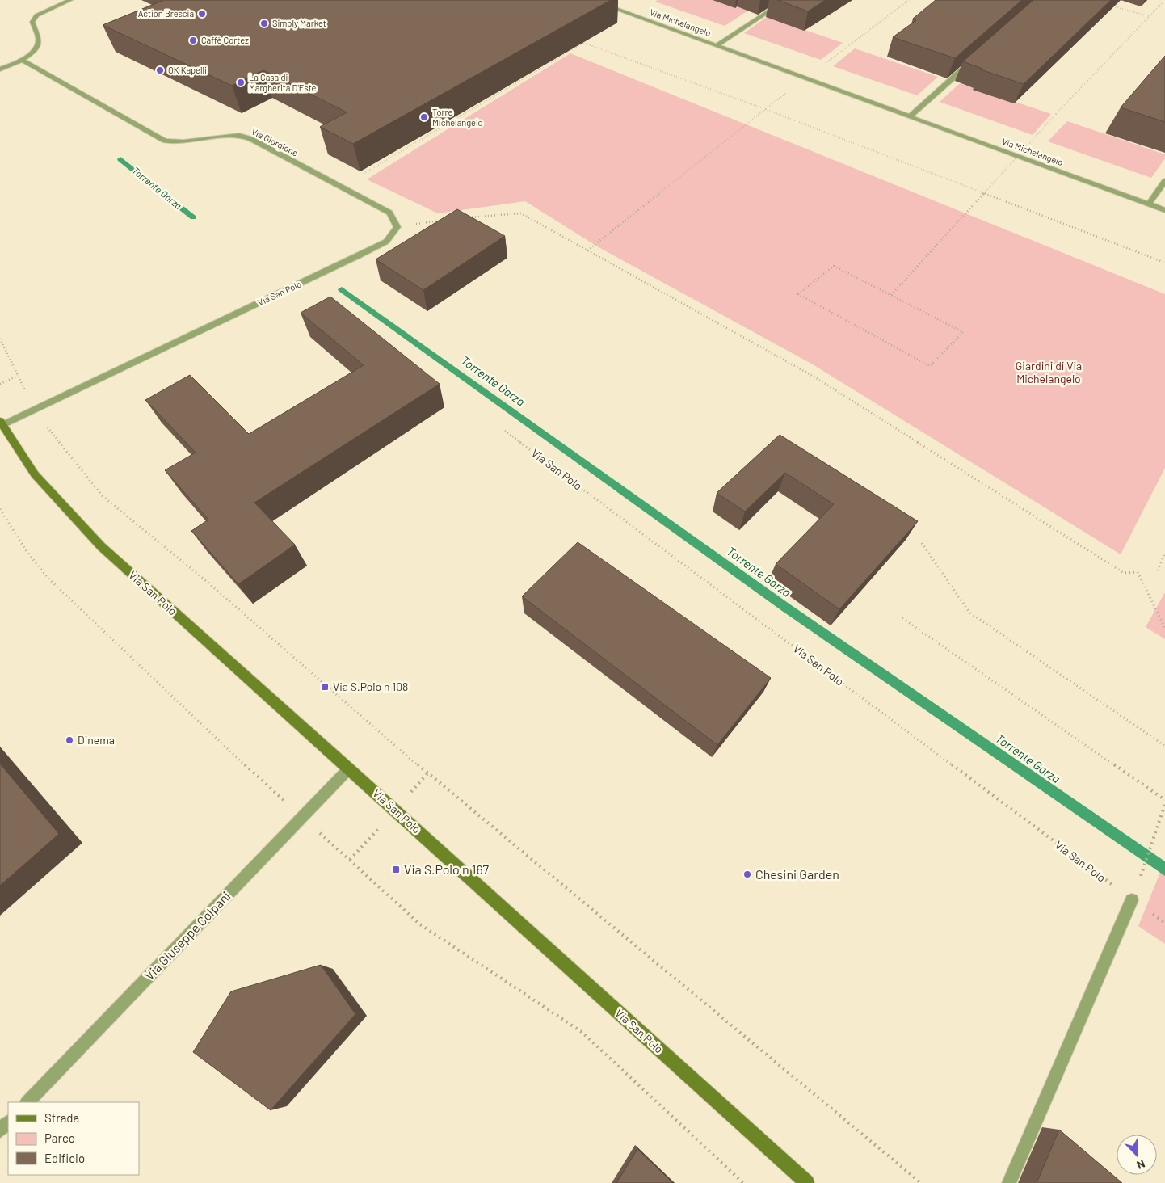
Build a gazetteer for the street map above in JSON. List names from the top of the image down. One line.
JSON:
{"streets":{"main road":["Via San Polo"],"street":["Via Michelangelo","Via Giorgione","Via Giuseppe Colpani"]},"crossings":[["Via Giorgione","Via San Polo"],["Via San Polo","Via Giuseppe Colpani"]],"water":["Torrente Garza"],"parks":["Giardini di Via Michelangelo"],"places":{"other":["Action Brescia","Simply Market","Caffè Cortez","OK Kapelli","La Casa di Margherita D'Este","Torre Michelangelo","Dinema","Chesini Garden"],"transit":["Via S.Polo n 108","Via S.Polo n 167"]},"legend":["Strada","Parco","Edificio"],"north":"bottom right"}
